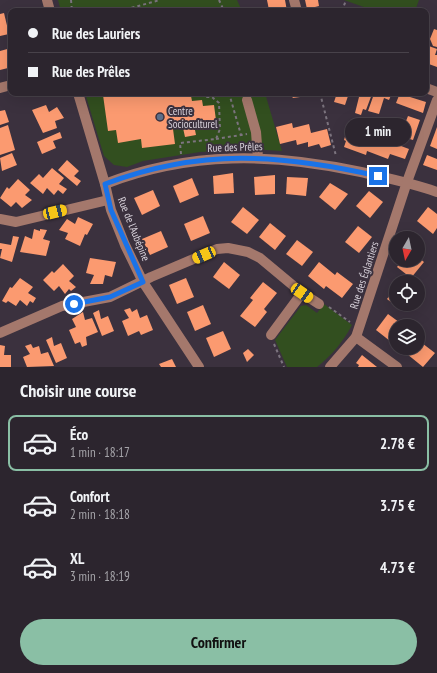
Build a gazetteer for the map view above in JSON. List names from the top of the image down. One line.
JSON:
{"streets":{"street":["Rue des Prêles","Rue de l'Aubépine","Rue des Églantiers"]},"crossings":[["Rue des Prêles","Rue de l'Aubépine"],["Rue des Prêles","Rue des Églantiers"]],"places":["Centre Socioculturel"],"north":"bottom","page":{"banner":["Rue des Lauriers","Rue des Prêles"],"bubble":"1 min","heading":"Choisir une course","list":[{"name":"Éco","note":"1 min · 18:17","value":"2.78 €"},{"name":"Confort","note":"2 min · 18:18","value":"3.75 €"},{"name":"XL","note":"3 min · 18:19","value":"4.73 €"}],"buttons":"Confirmer"}}
